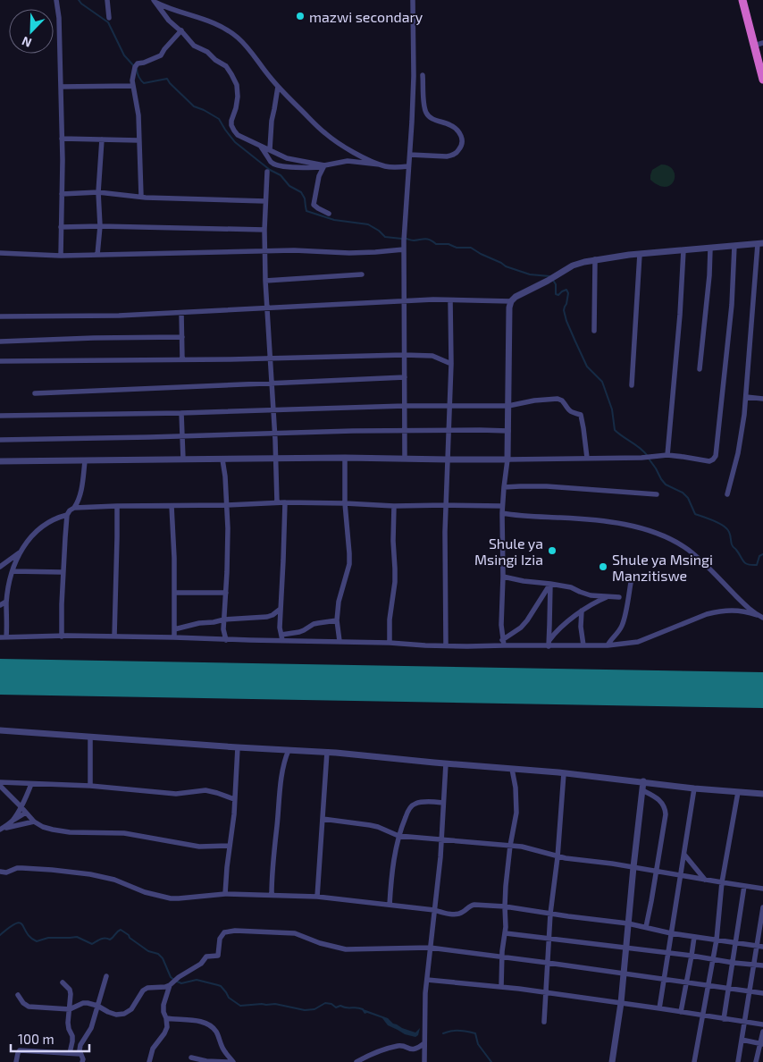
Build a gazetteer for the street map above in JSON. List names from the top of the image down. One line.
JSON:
{"places":["mazwi secondary","Shule ya Msingi Izia","Shule ya Msingi Manzitiswe"],"scale_bar":"100 m","north":"bottom left"}
